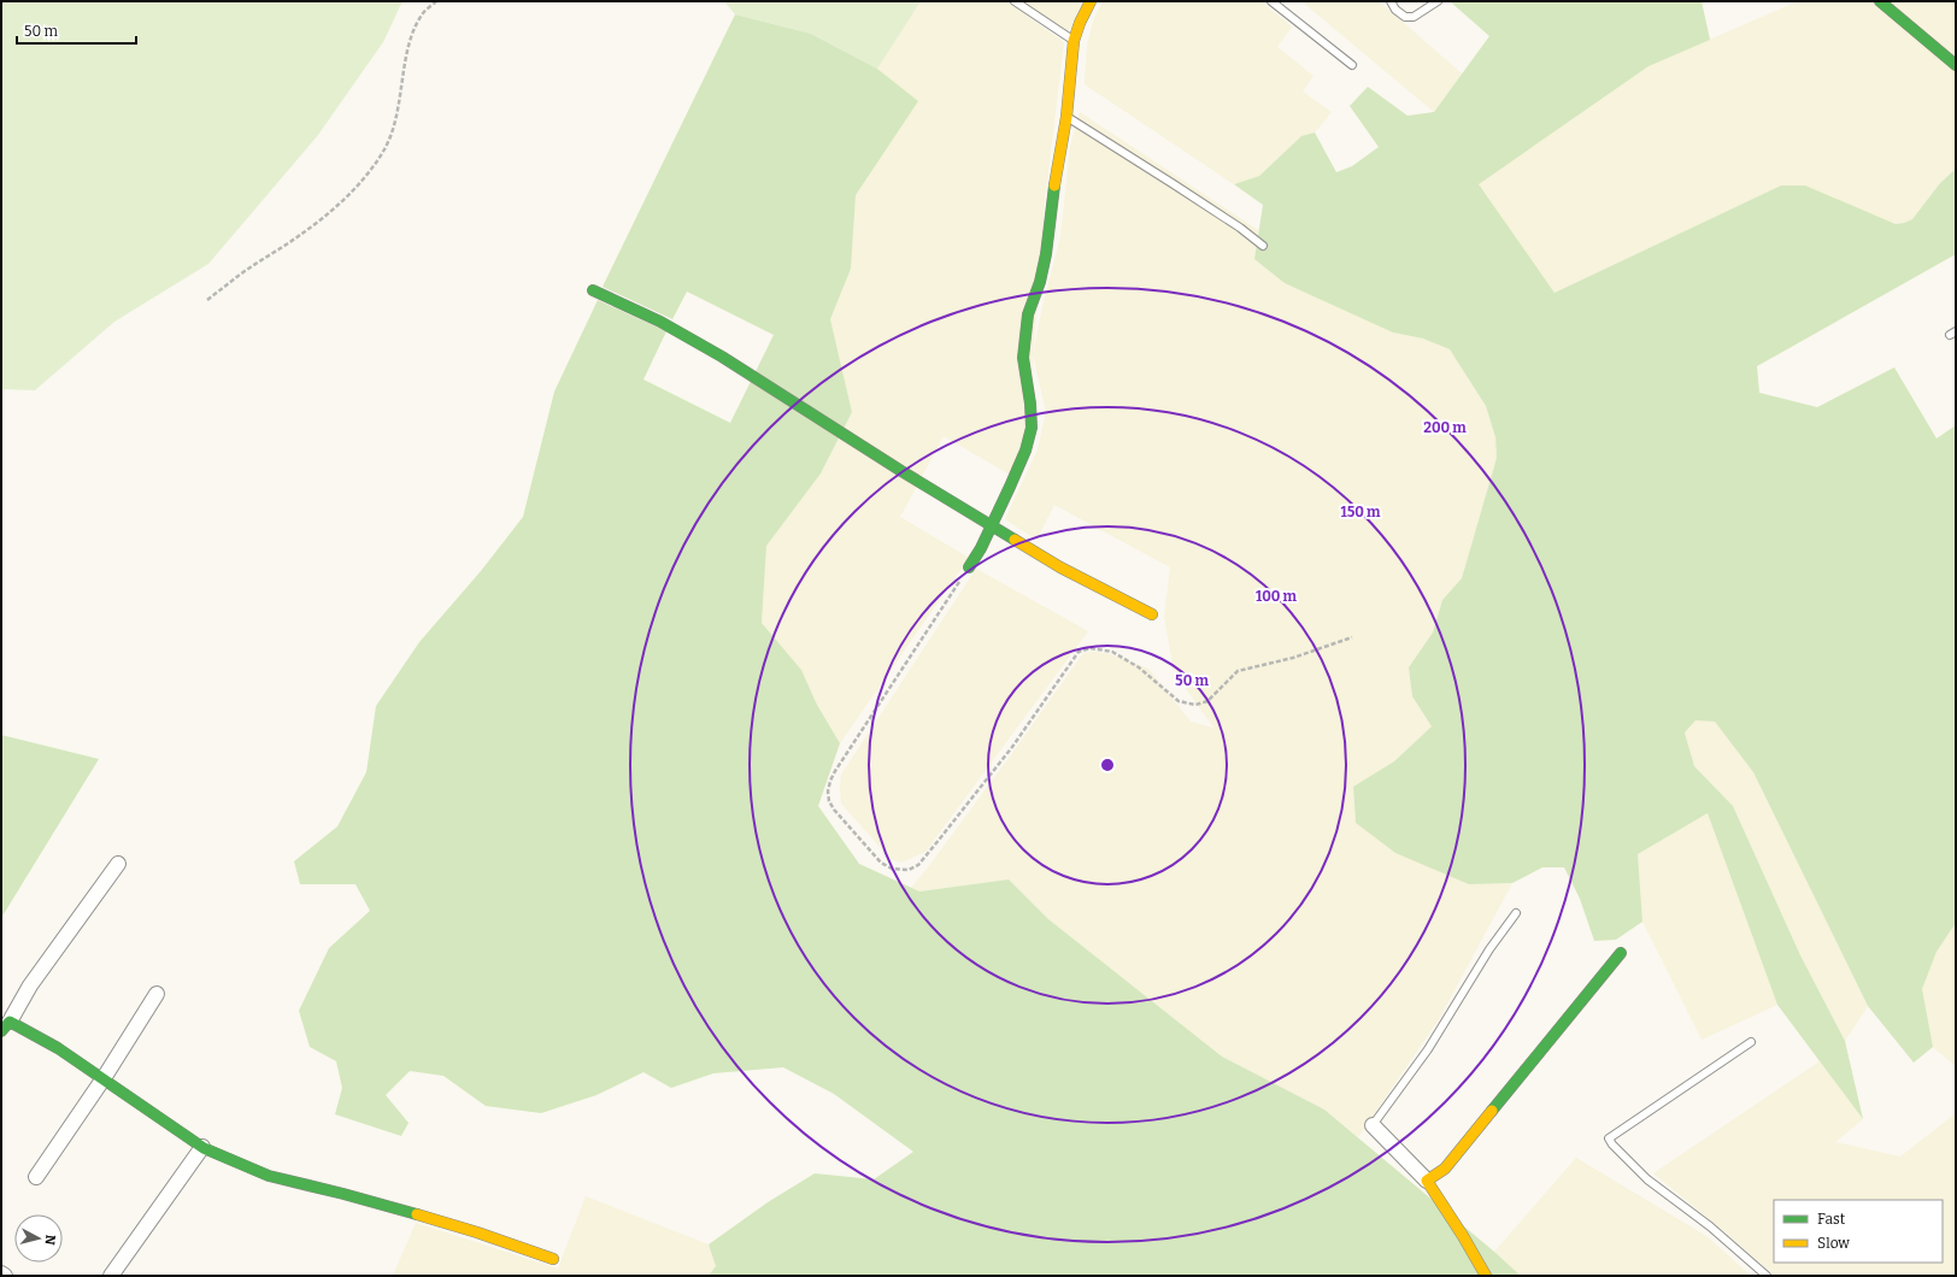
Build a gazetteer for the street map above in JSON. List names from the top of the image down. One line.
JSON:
{"legend":["Fast","Slow"],"scale_bar":"50 m","north":"right","rings":["200 m","150 m","100 m","50 m"]}
